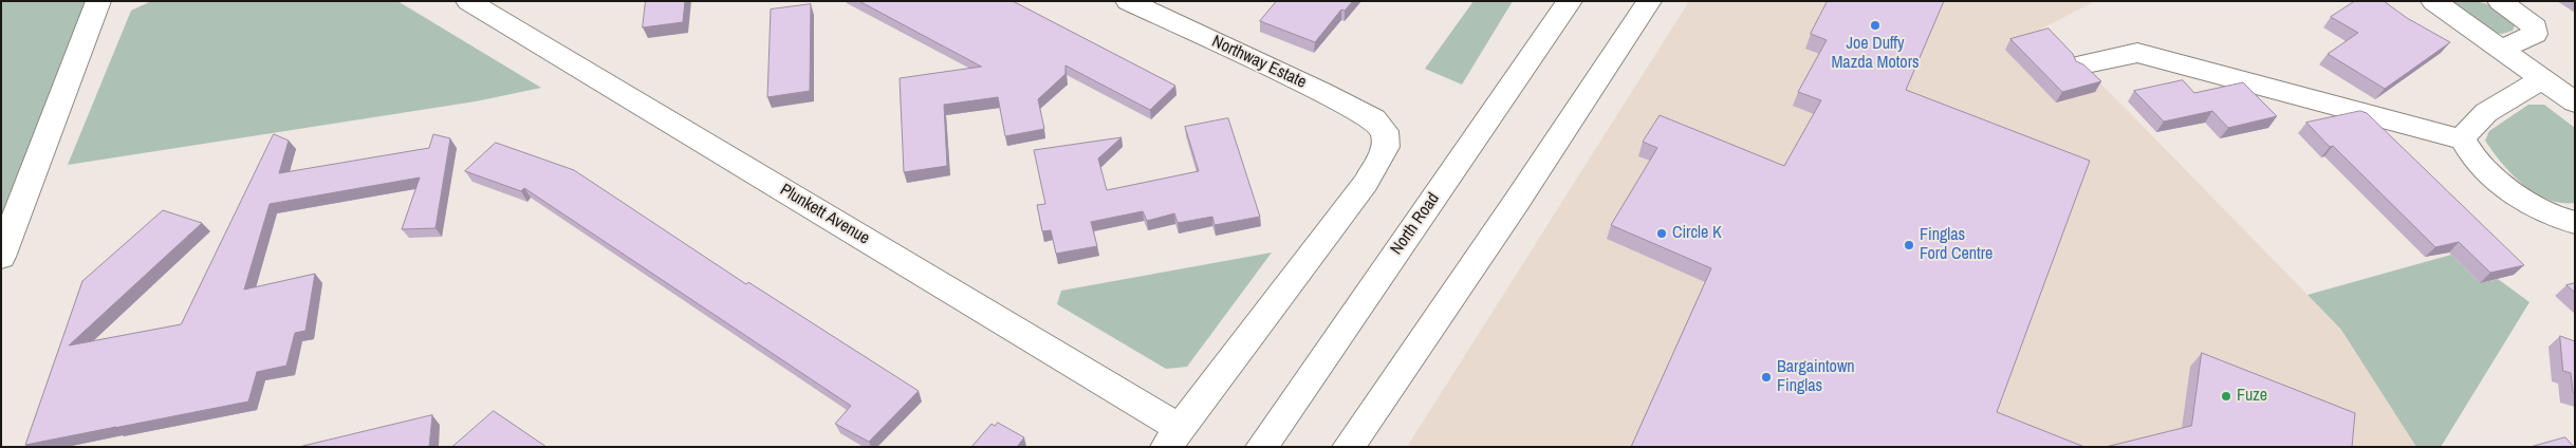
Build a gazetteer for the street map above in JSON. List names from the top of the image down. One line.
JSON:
{"streets":{"street":["Northway Estate","Plunkett Avenue","North Road"]},"crossings":[["Northway Estate","Plunkett Avenue"]],"places":["Joe Duffy Mazda Motors","Circle K","Finglas Ford Centre","Bargaintown Finglas","Fuze"]}
